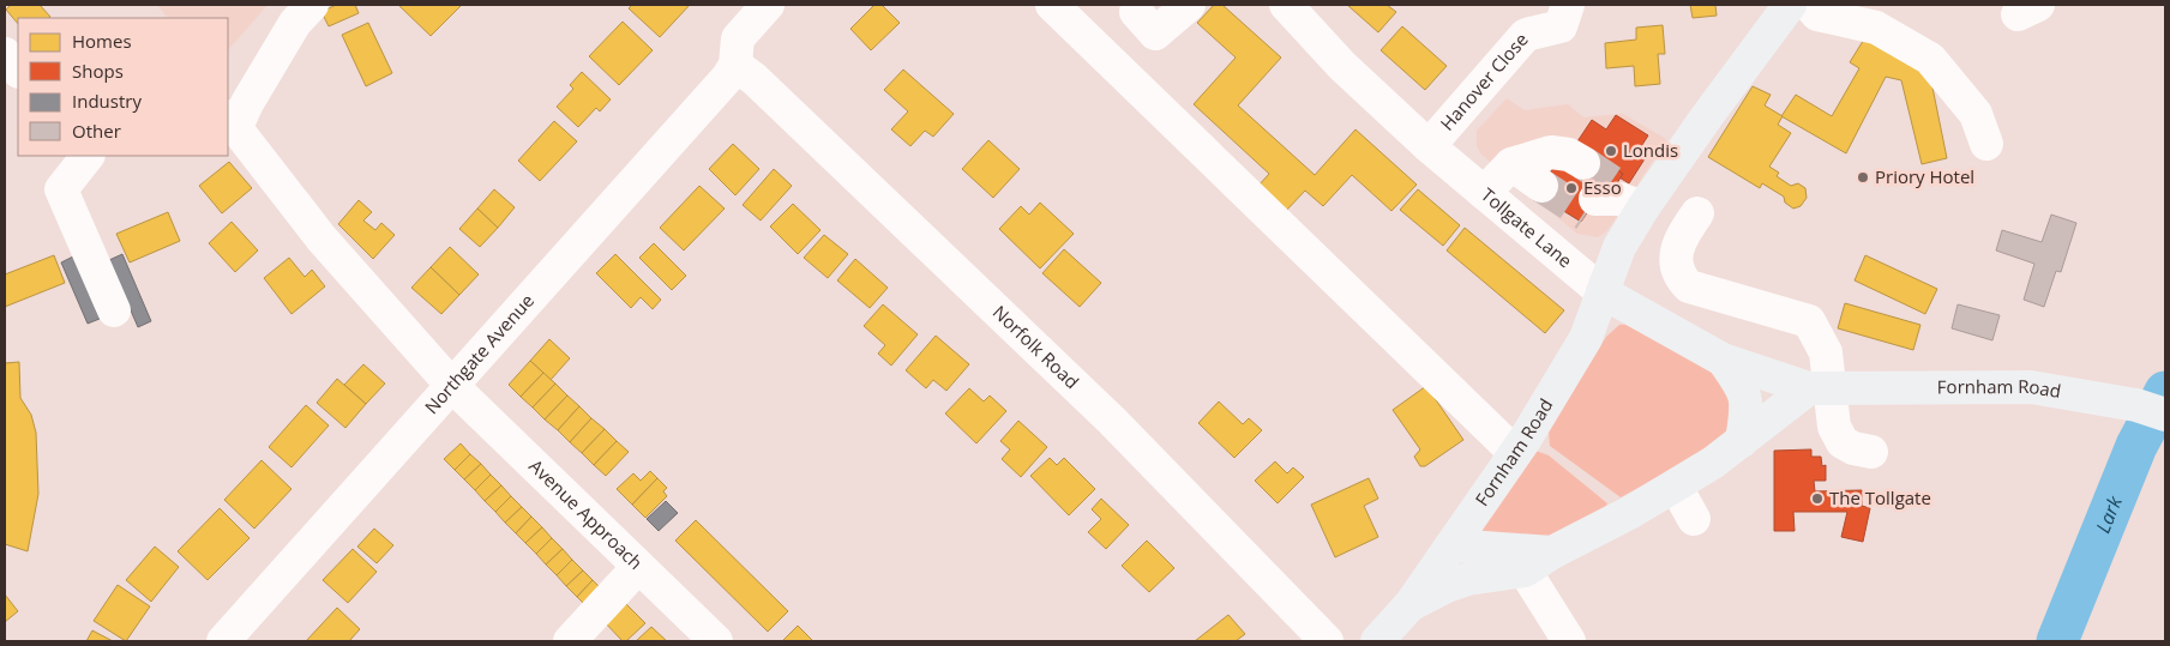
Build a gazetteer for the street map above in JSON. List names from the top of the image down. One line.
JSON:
{"streets":{"main road":["Tollgate Lane","Fornham Road"],"street":["Hanover Close","Norfolk Road","Northgate Avenue","Avenue Approach"]},"crossings":[["Hanover Close","Tollgate Lane"],["Tollgate Lane","Fornham Road"],["Norfolk Road","Northgate Avenue"],["Northgate Avenue","Avenue Approach"]],"water":["Lark"],"places":["Londis","Priory Hotel","Esso","The Tollgate"],"legend":["Homes","Shops","Industry","Other"]}
